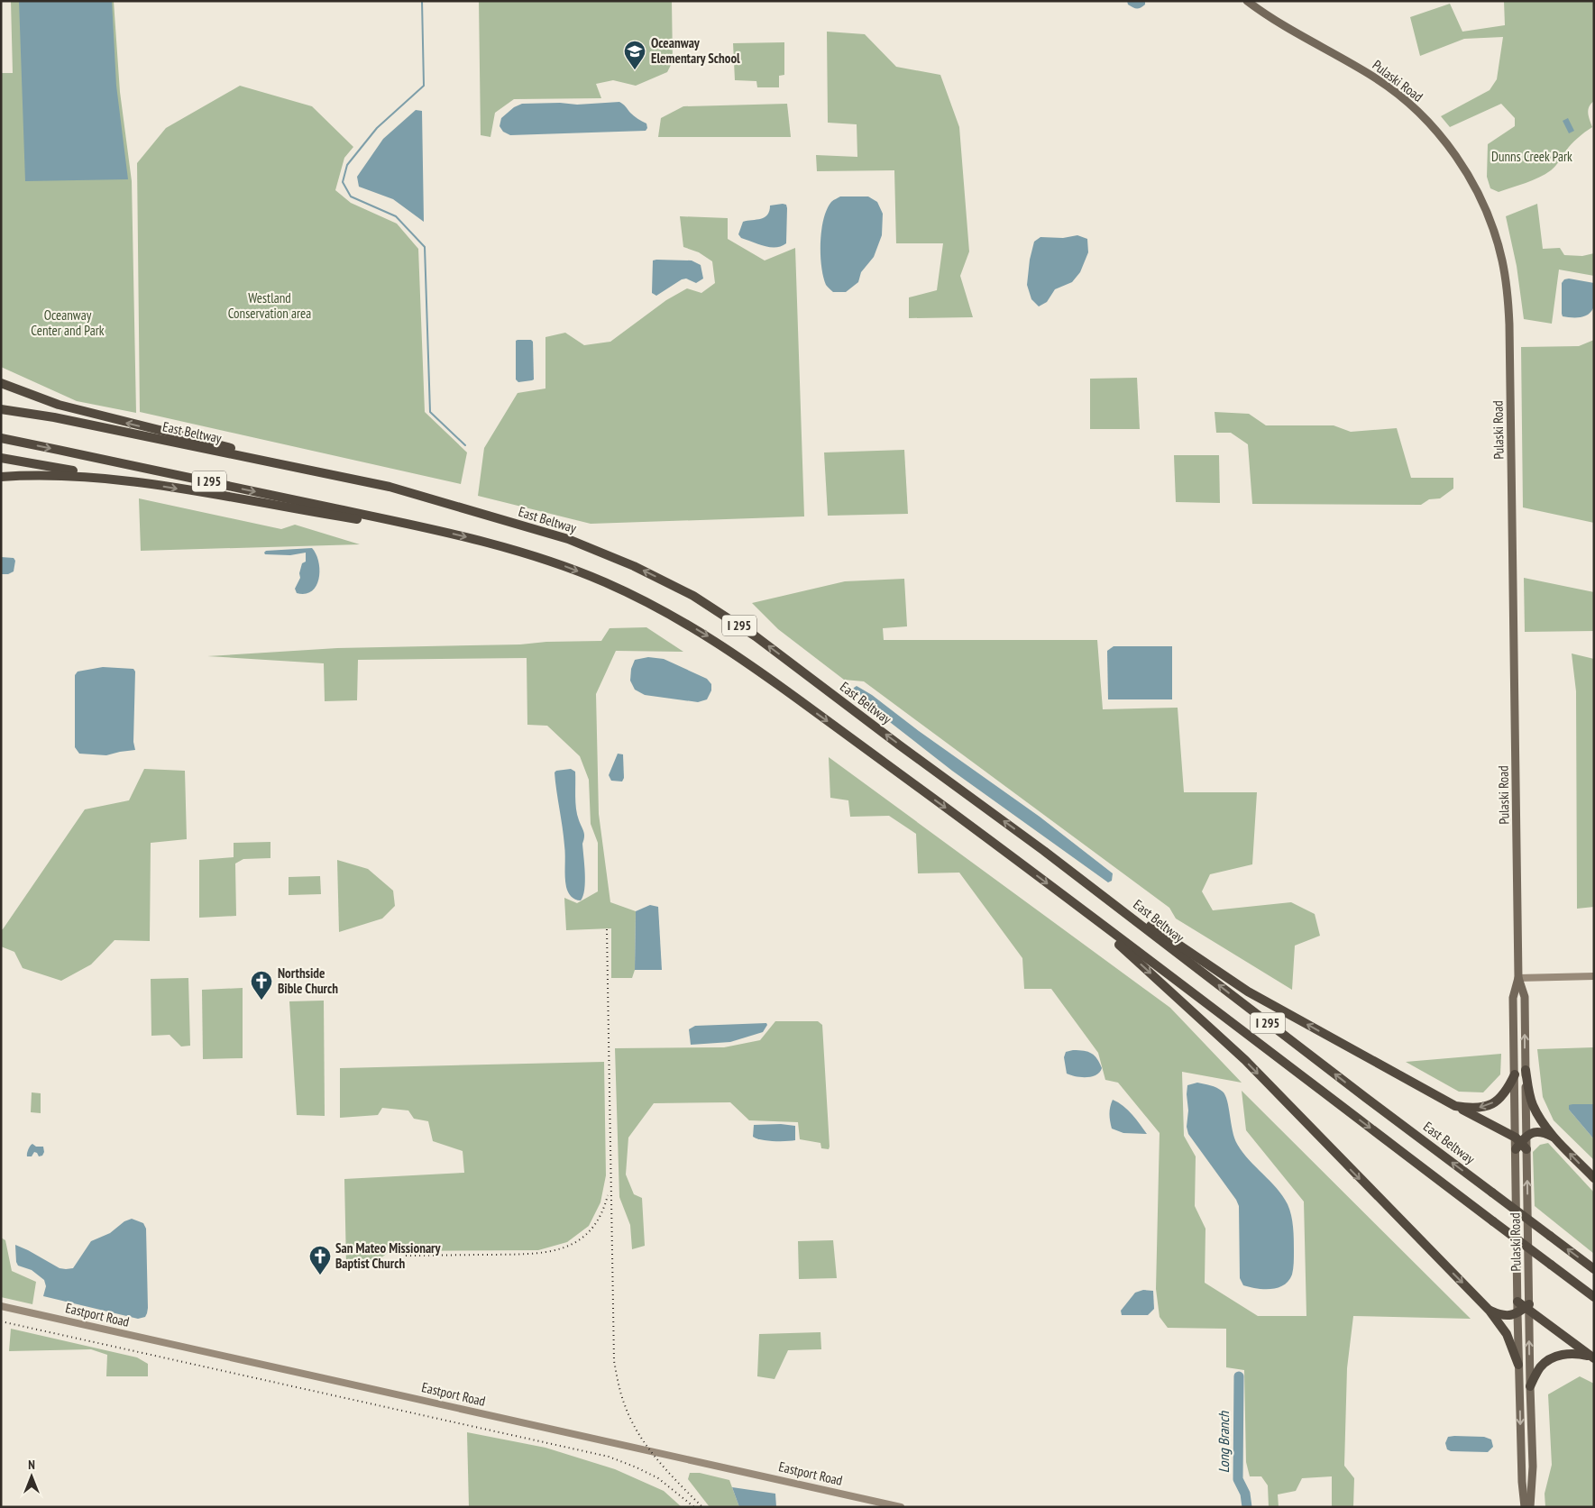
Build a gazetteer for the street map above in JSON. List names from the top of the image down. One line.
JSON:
{"streets":{"highway":["East Beltway","I 295"],"main road":["Pulaski Road"],"street":["Eastport Road"]},"water":["Long Branch"],"parks":["Dunns Creek Park","Westland Conservation area","Oceanway Center and Park"],"places":{"school or university":["Oceanway Elementary School"],"church":["Northside Bible Church","San Mateo Missionary Baptist Church"]},"north":"top"}
